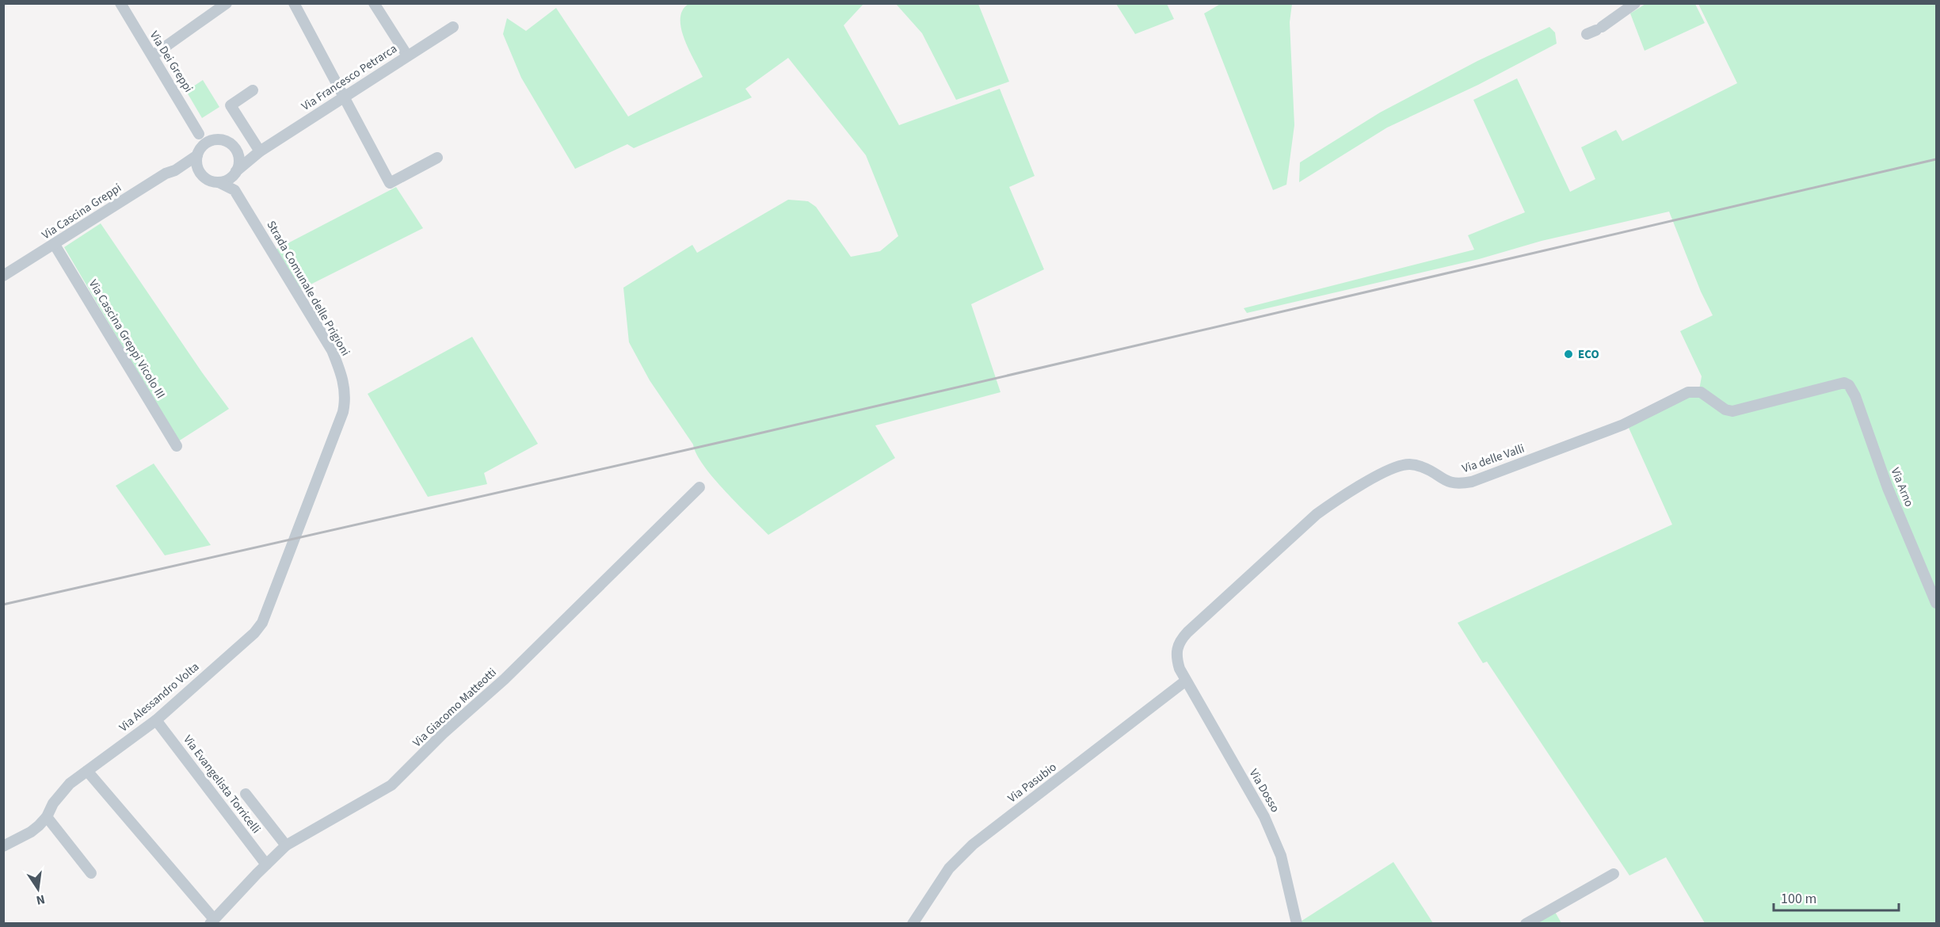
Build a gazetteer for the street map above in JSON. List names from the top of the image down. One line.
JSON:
{"streets":{"street":["Via Dei Greppi","Via Francesco Petrarca","Via Cascina Greppi","Strada Comunale delle Prigioni","Via Cascina Greppi Vicolo III","Via delle Valli","Via Arno","Via Alessandro Volta","Via Giacomo Matteotti","Via Pasubio","Via Evangelista Torricelli","Via Dosso"]},"crossings":[["Via Francesco Petrarca","Via Cascina Greppi"],["Via Cascina Greppi","Via Cascina Greppi Vicolo III"],["Strada Comunale delle Prigioni","Via Alessandro Volta"],["Via delle Valli","Via Arno"],["Via delle Valli","Via Pasubio"],["Via delle Valli","Via Dosso"],["Via Alessandro Volta","Via Evangelista Torricelli"],["Via Giacomo Matteotti","Via Evangelista Torricelli"],["Via Pasubio","Via Dosso"]],"places":["ECO"],"scale_bar":"100 m","north":"bottom"}
